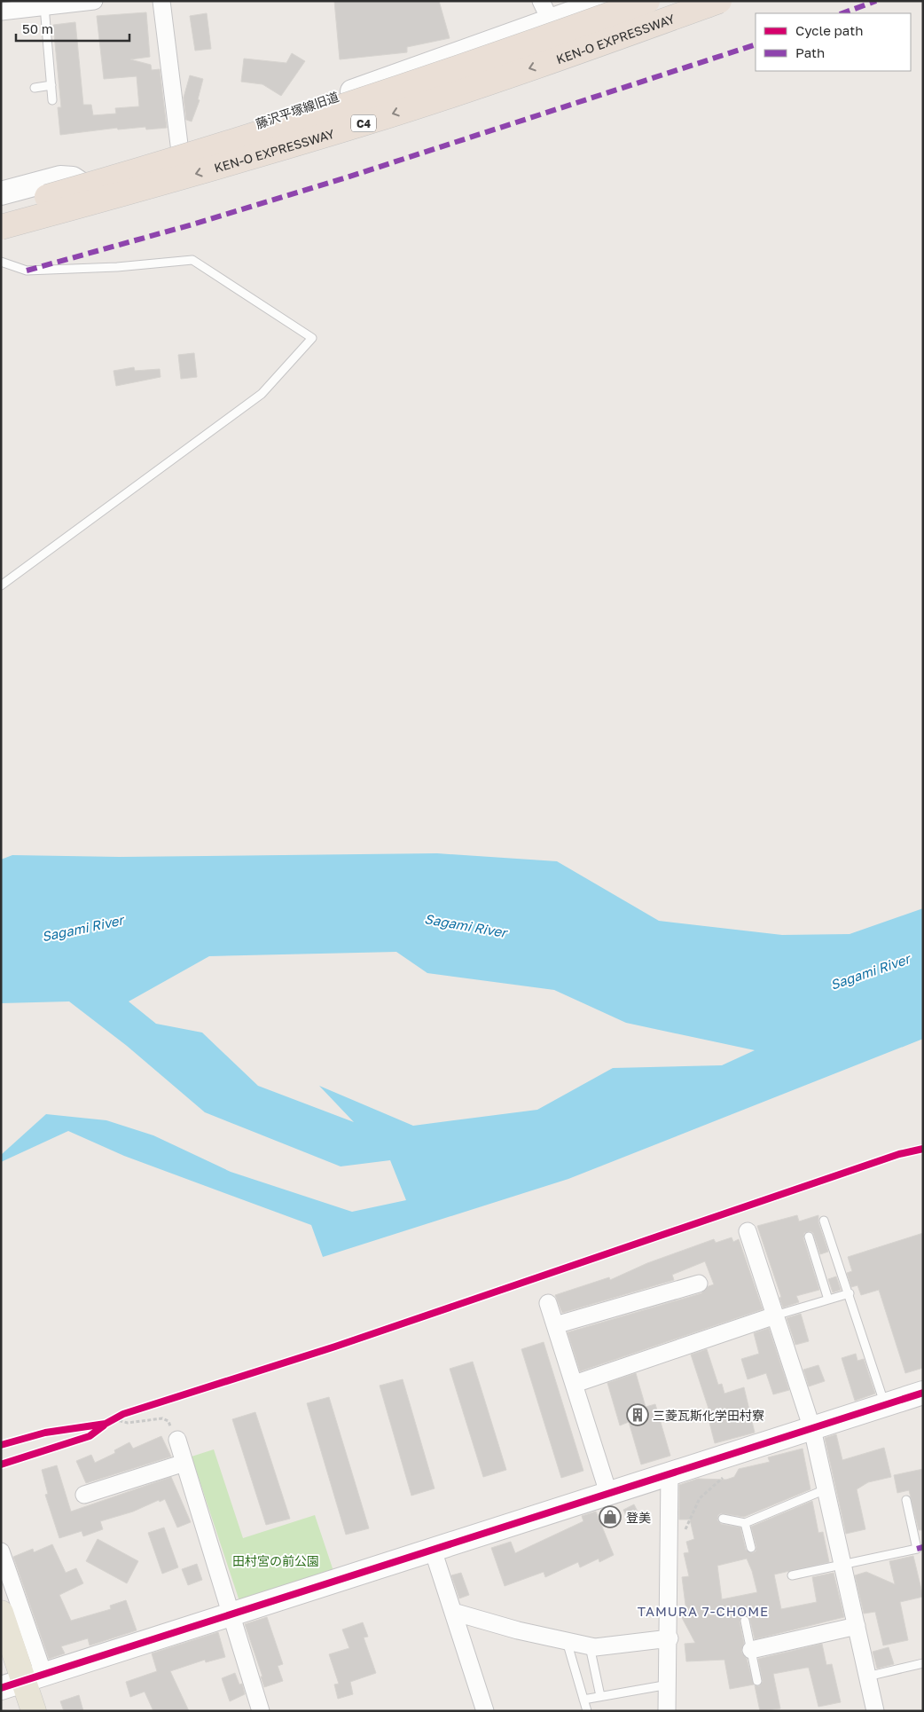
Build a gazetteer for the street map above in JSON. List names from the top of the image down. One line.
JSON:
{"streets":{"highway":["KEN-O EXPRESSWAY","C4"],"street":["藤沢平塚線旧道"]},"districts":["TAMURA 7-CHOME"],"water":["Sagami River"],"parks":["田村宮の前公園"],"places":{"building":["三菱瓦斯化学田村寮"],"shop":["登美"]},"legend":["Cycle path","Path"],"scale_bar":"50 m"}
